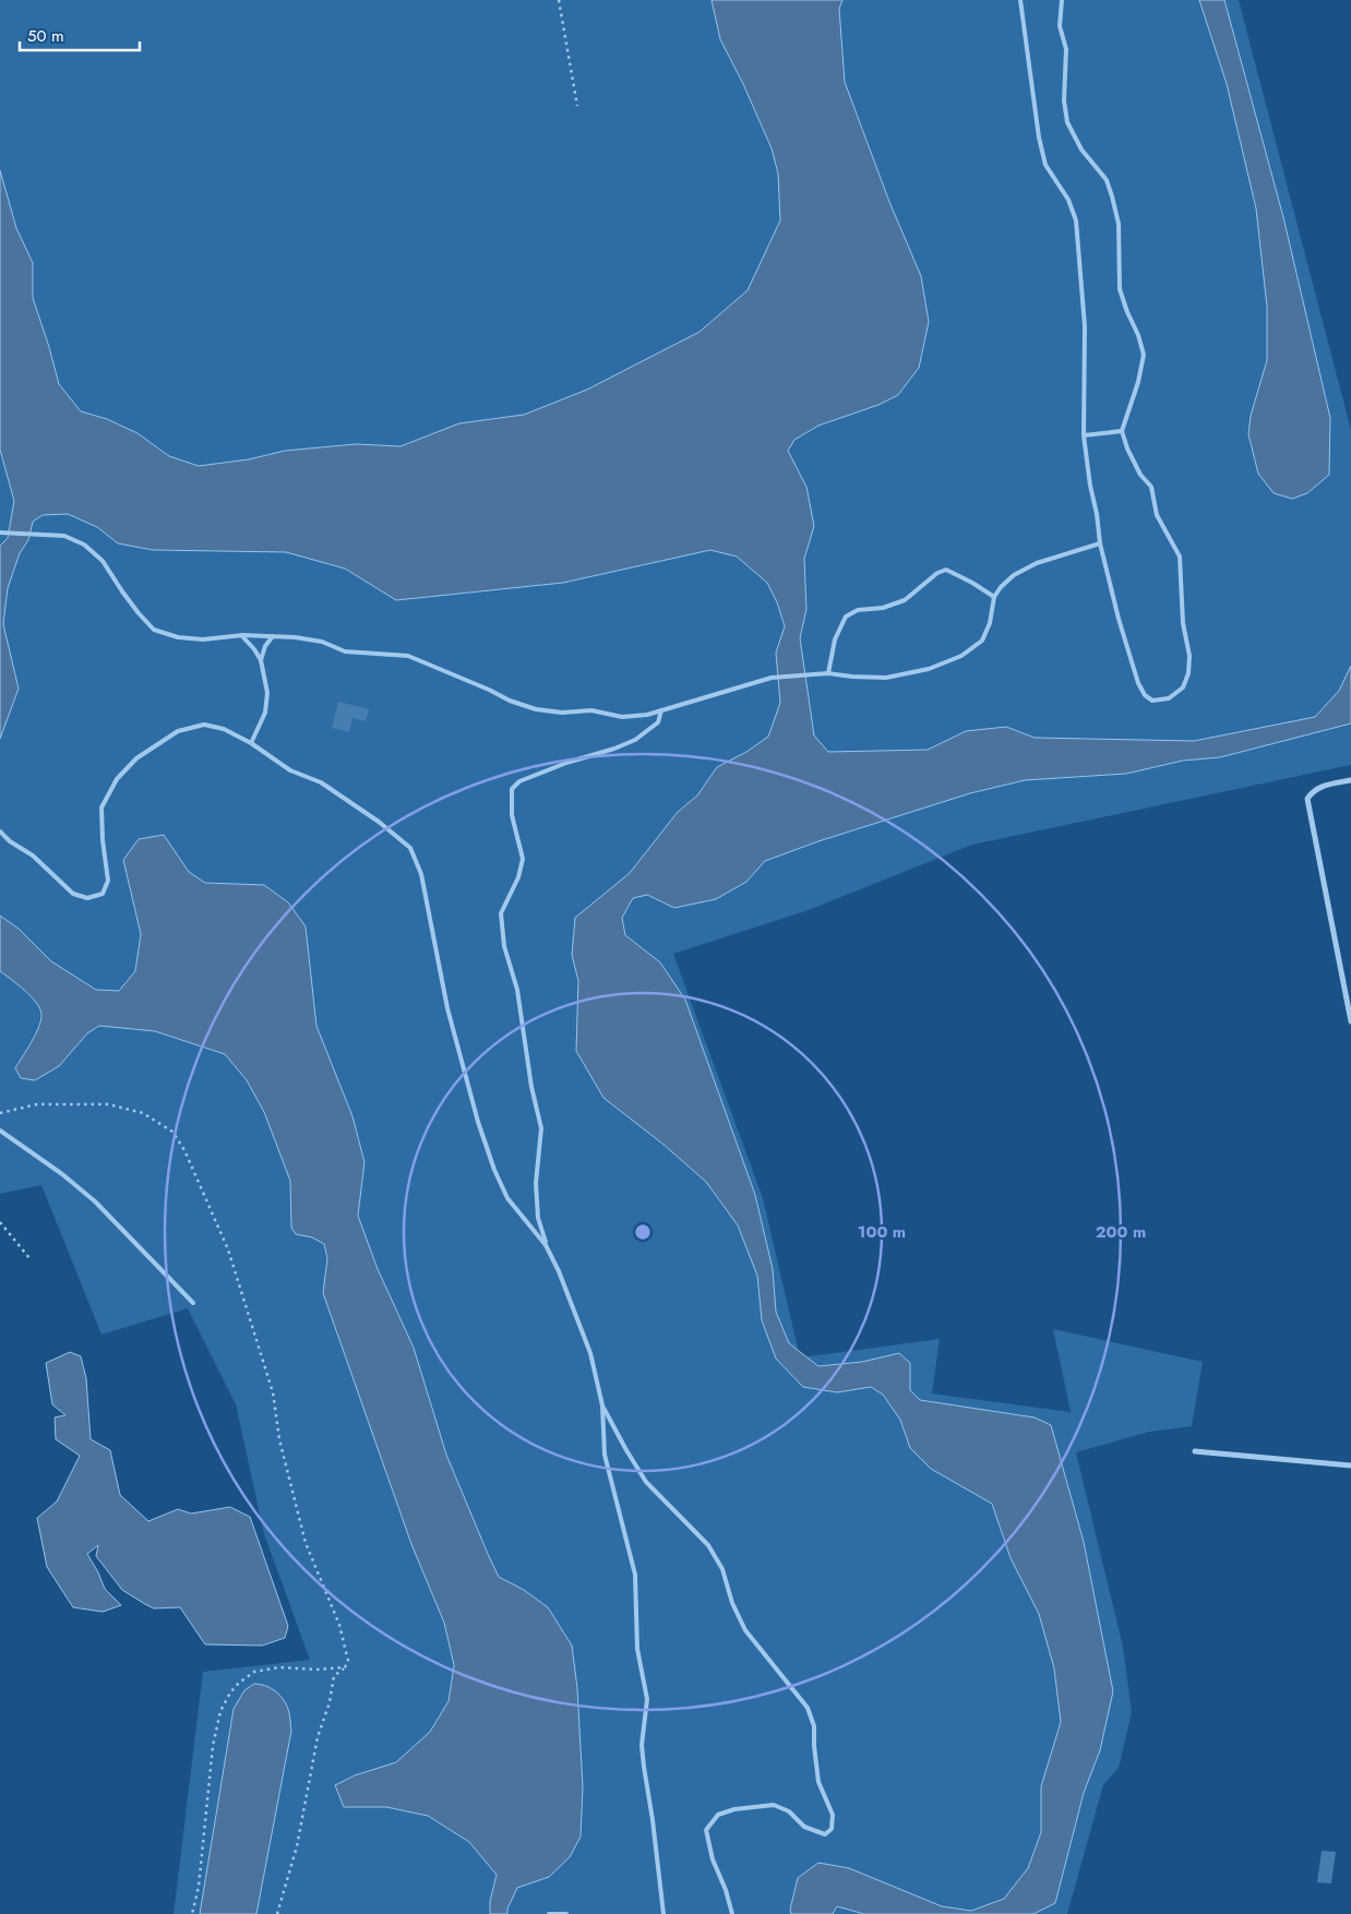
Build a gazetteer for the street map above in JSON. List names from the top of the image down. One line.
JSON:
{"scale_bar":"50 m","rings":["100 m","200 m"]}
